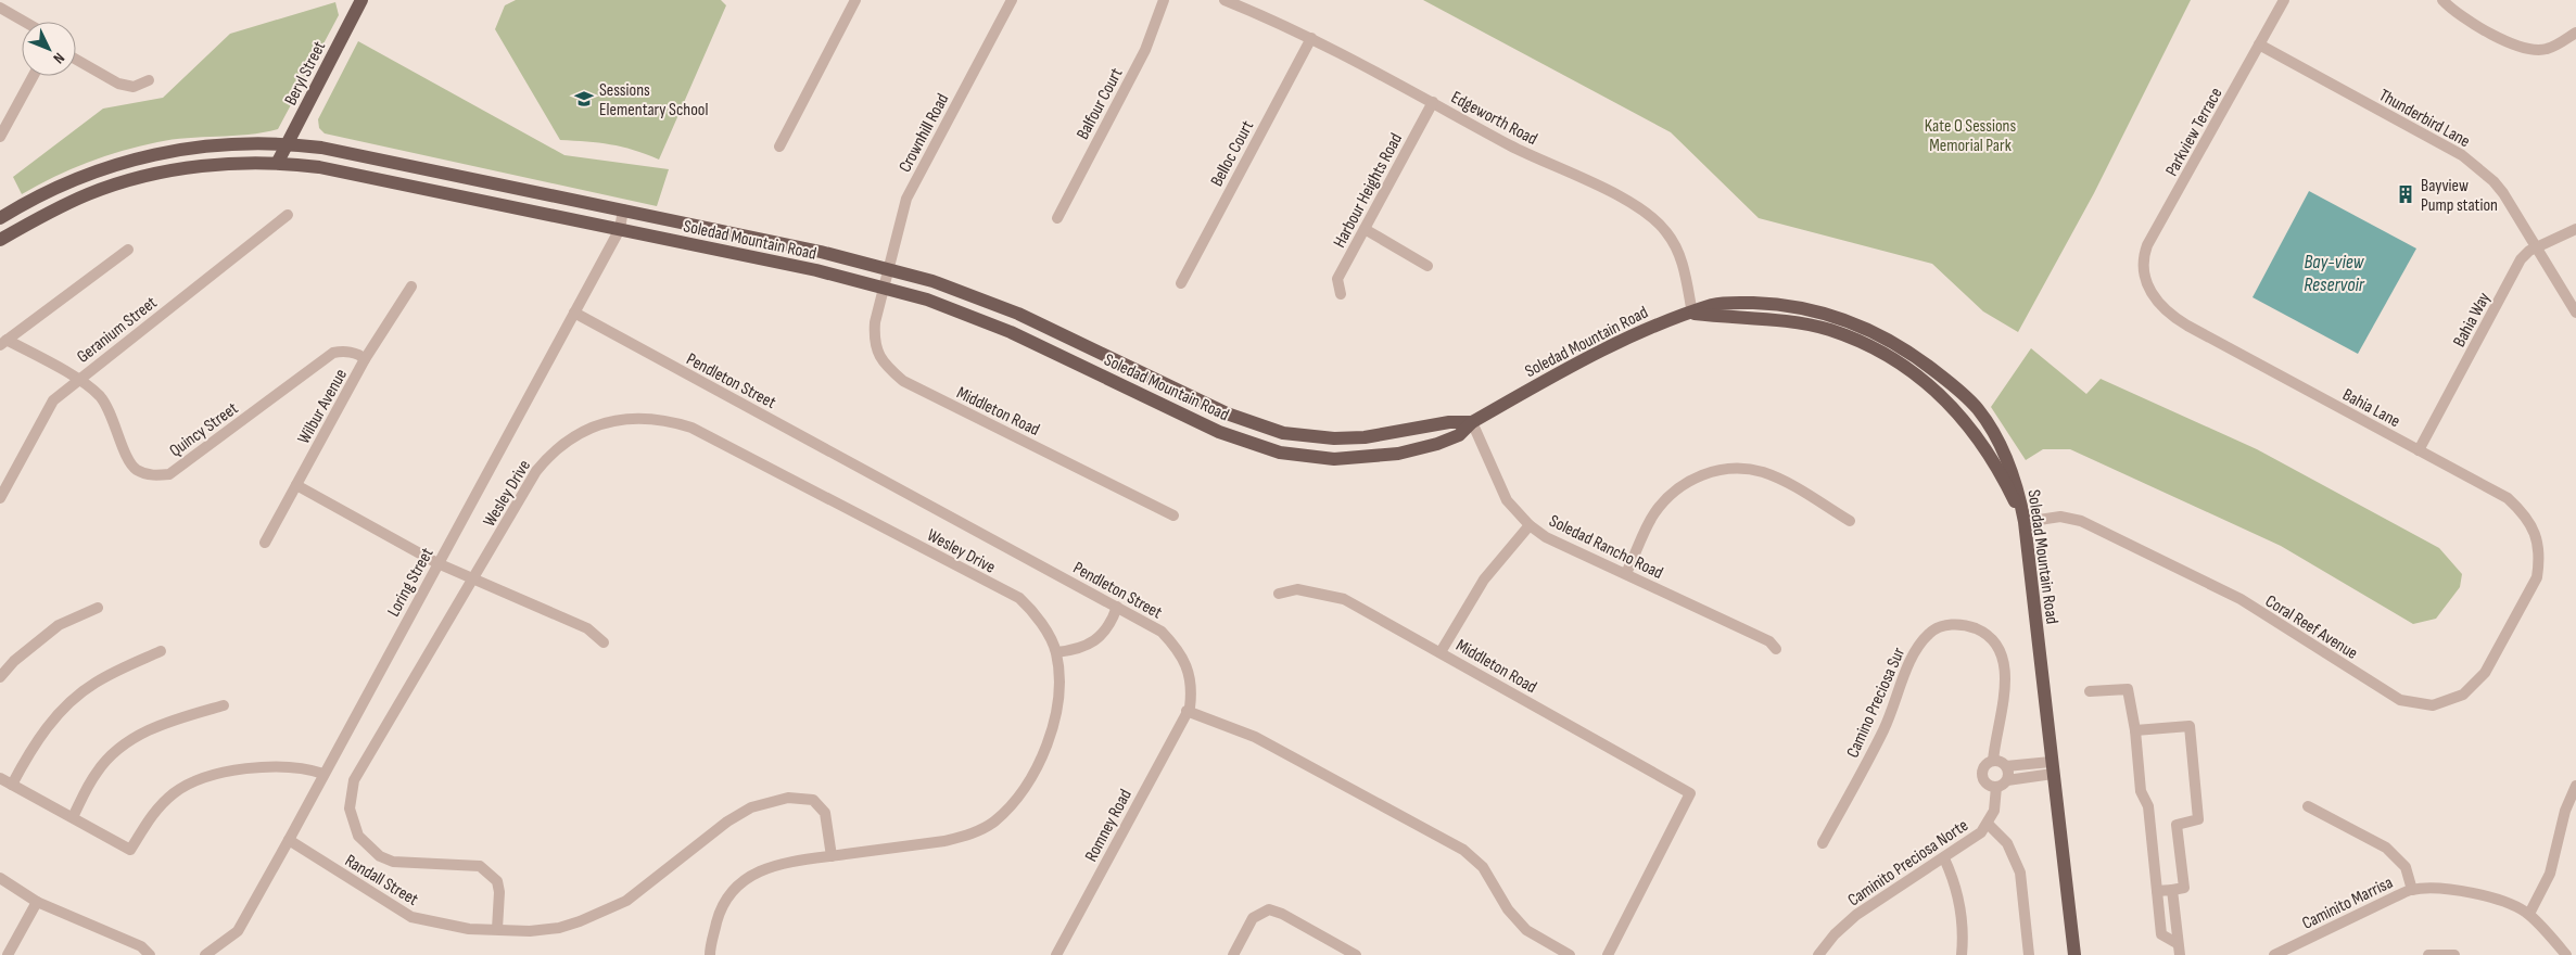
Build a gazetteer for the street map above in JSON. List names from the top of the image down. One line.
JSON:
{"streets":{"main road":["Beryl Street","Soledad Mountain Road"],"street":["Balfour Court","Edgeworth Road","Thunderbird Lane","Parkview Terrace","Crownhill Road","Belloc Court","Harbour Heights Road","Bahia Way","Geranium Street","Pendleton Street","Wilbur Avenue","Bahia Lane","Middleton Road","Quincy Street","Wesley Drive","Soledad Rancho Road","Loring Street","Coral Reef Avenue","Camino Preciosa Sur","Romney Road","Caminito Preciosa Norte","Randall Street","Caminito Marrisa"]},"crossings":[["Beryl Street","Soledad Mountain Road"],["Edgeworth Road","Belloc Court"],["Edgeworth Road","Harbour Heights Road"],["Edgeworth Road","Soledad Mountain Road"],["Thunderbird Lane","Parkview Terrace"],["Thunderbird Lane","Bahia Way"],["Parkview Terrace","Bahia Lane"],["Crownhill Road","Soledad Mountain Road"],["Crownhill Road","Middleton Road"],["Soledad Mountain Road","Middleton Road"],["Soledad Mountain Road","Soledad Rancho Road"],["Soledad Mountain Road","Loring Street"],["Soledad Mountain Road","Coral Reef Avenue"],["Bahia Way","Bahia Lane"],["Geranium Street","Quincy Street"],["Pendleton Street","Loring Street"],["Pendleton Street","Romney Road"],["Wilbur Avenue","Quincy Street"],["Bahia Lane","Coral Reef Avenue"],["Wesley Drive","Randall Street"],["Loring Street","Randall Street"],["Camino Preciosa Sur","Caminito Preciosa Norte"]],"water":["Bay-view Reservoir"],"parks":["Kate O Sessions Memorial Park"],"places":{"school or university":["Sessions Elementary School"],"building":["Bayview Pump station"]},"north":"bottom right"}
